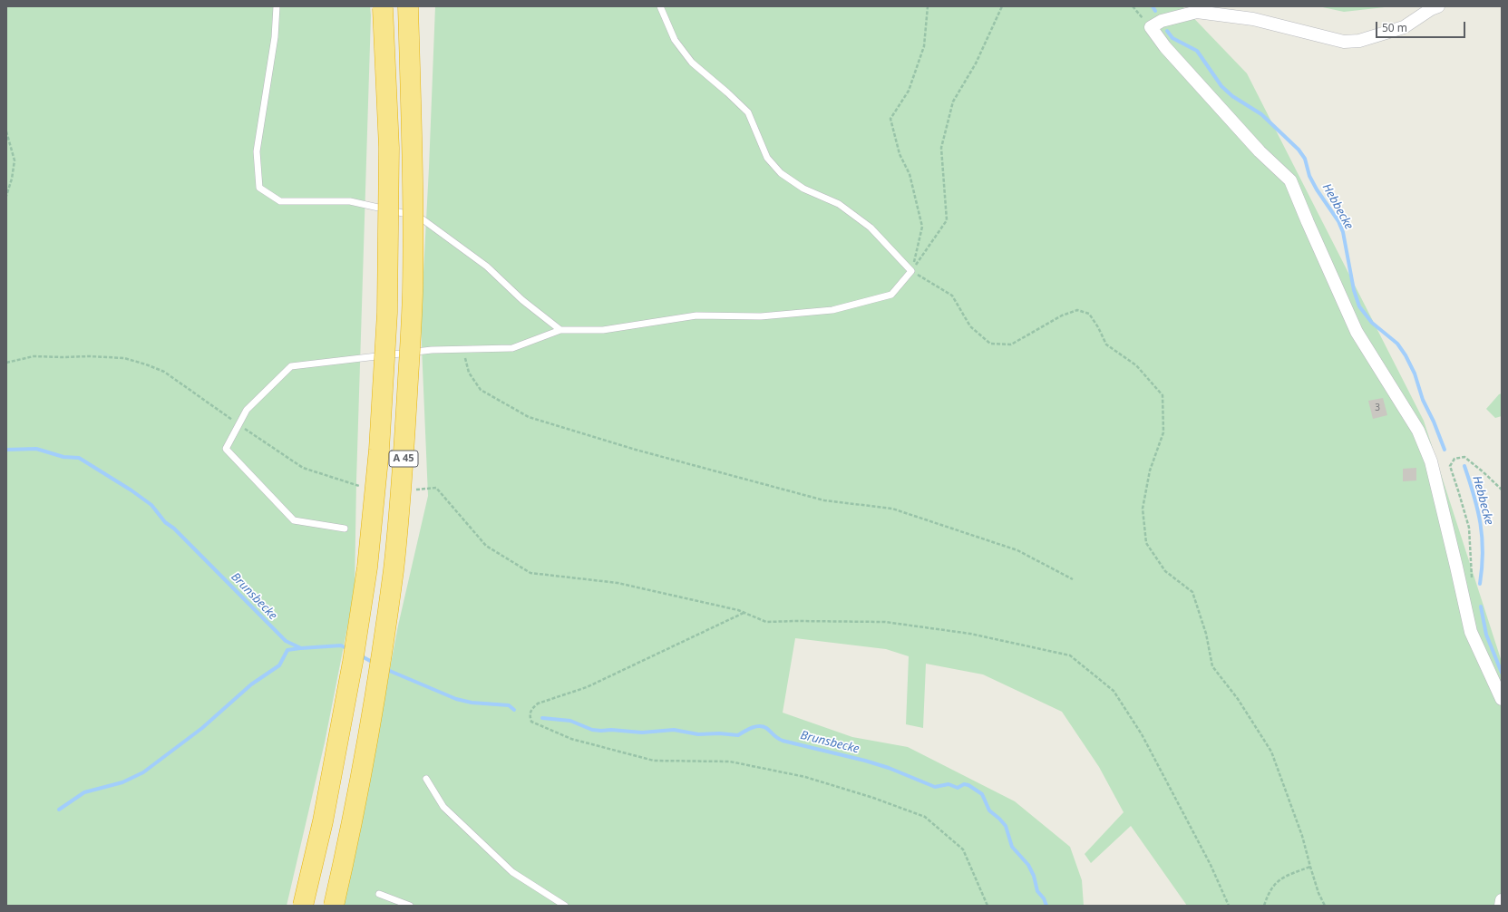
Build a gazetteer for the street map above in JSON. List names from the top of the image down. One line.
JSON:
{"streets":{"highway":["A 45"]},"water":["Hebbecke","Brunsbecke"],"house_numbers":["3"],"scale_bar":"50 m"}
